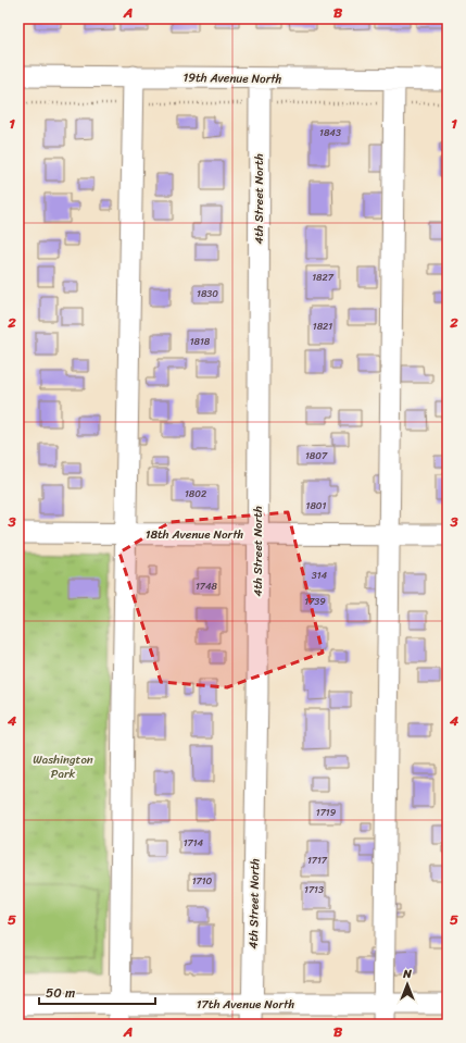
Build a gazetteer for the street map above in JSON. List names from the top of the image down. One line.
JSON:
{"streets":{"street":["19th Avenue North","4th Street North","18th Avenue North","17th Avenue North"]},"crossings":[["19th Avenue North","4th Street North"],["4th Street North","18th Avenue North"],["4th Street North","17th Avenue North"]],"parks":["Washington Park"],"house_numbers":["1843","1827","1830","1821","1818","1807","1802","1801","314","1748","1739","1719","1714","1717","1710","1713"],"scale_bar":"50 m","north":"top","grid":{"columns":["A","B"],"rows":["1","2","3","4","5"]}}
